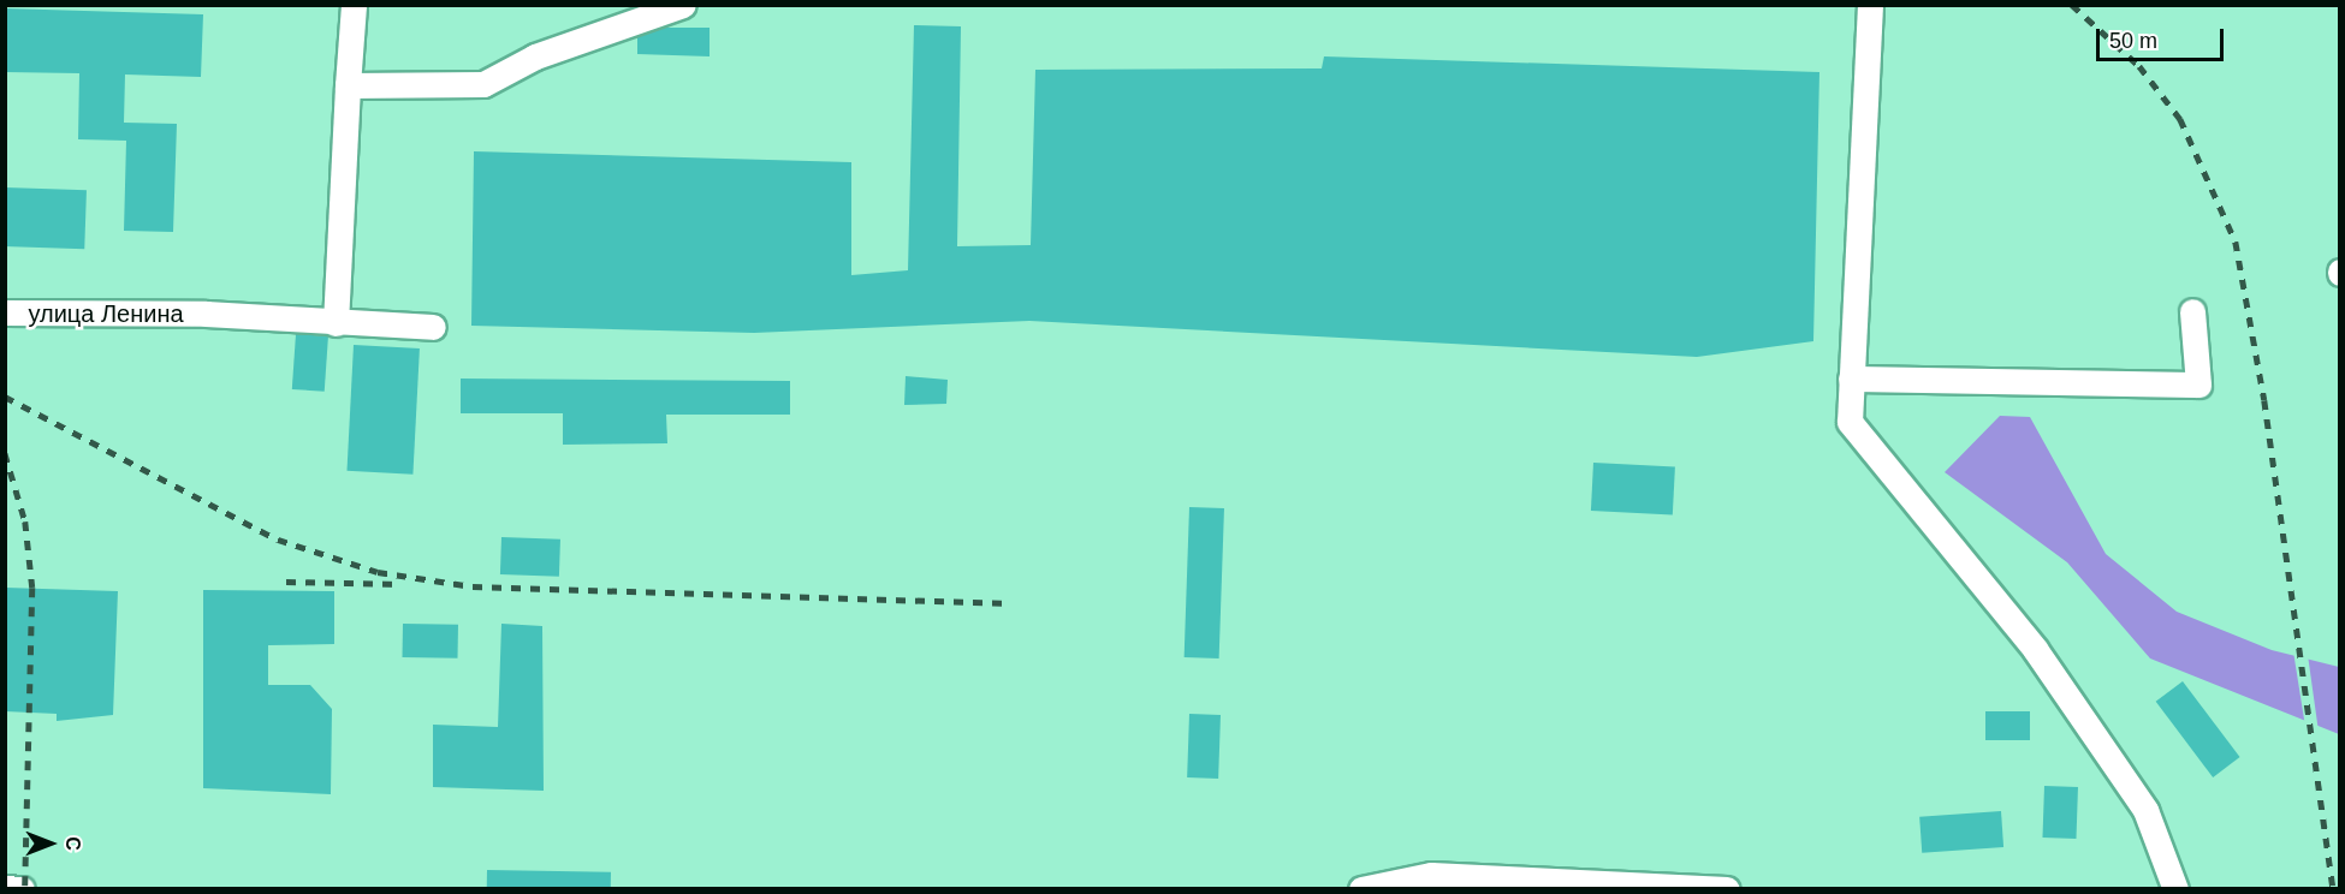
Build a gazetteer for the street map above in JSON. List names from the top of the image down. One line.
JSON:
{"streets":{"street":["улица Ленина"]},"scale_bar":"50 m","north":"right"}
